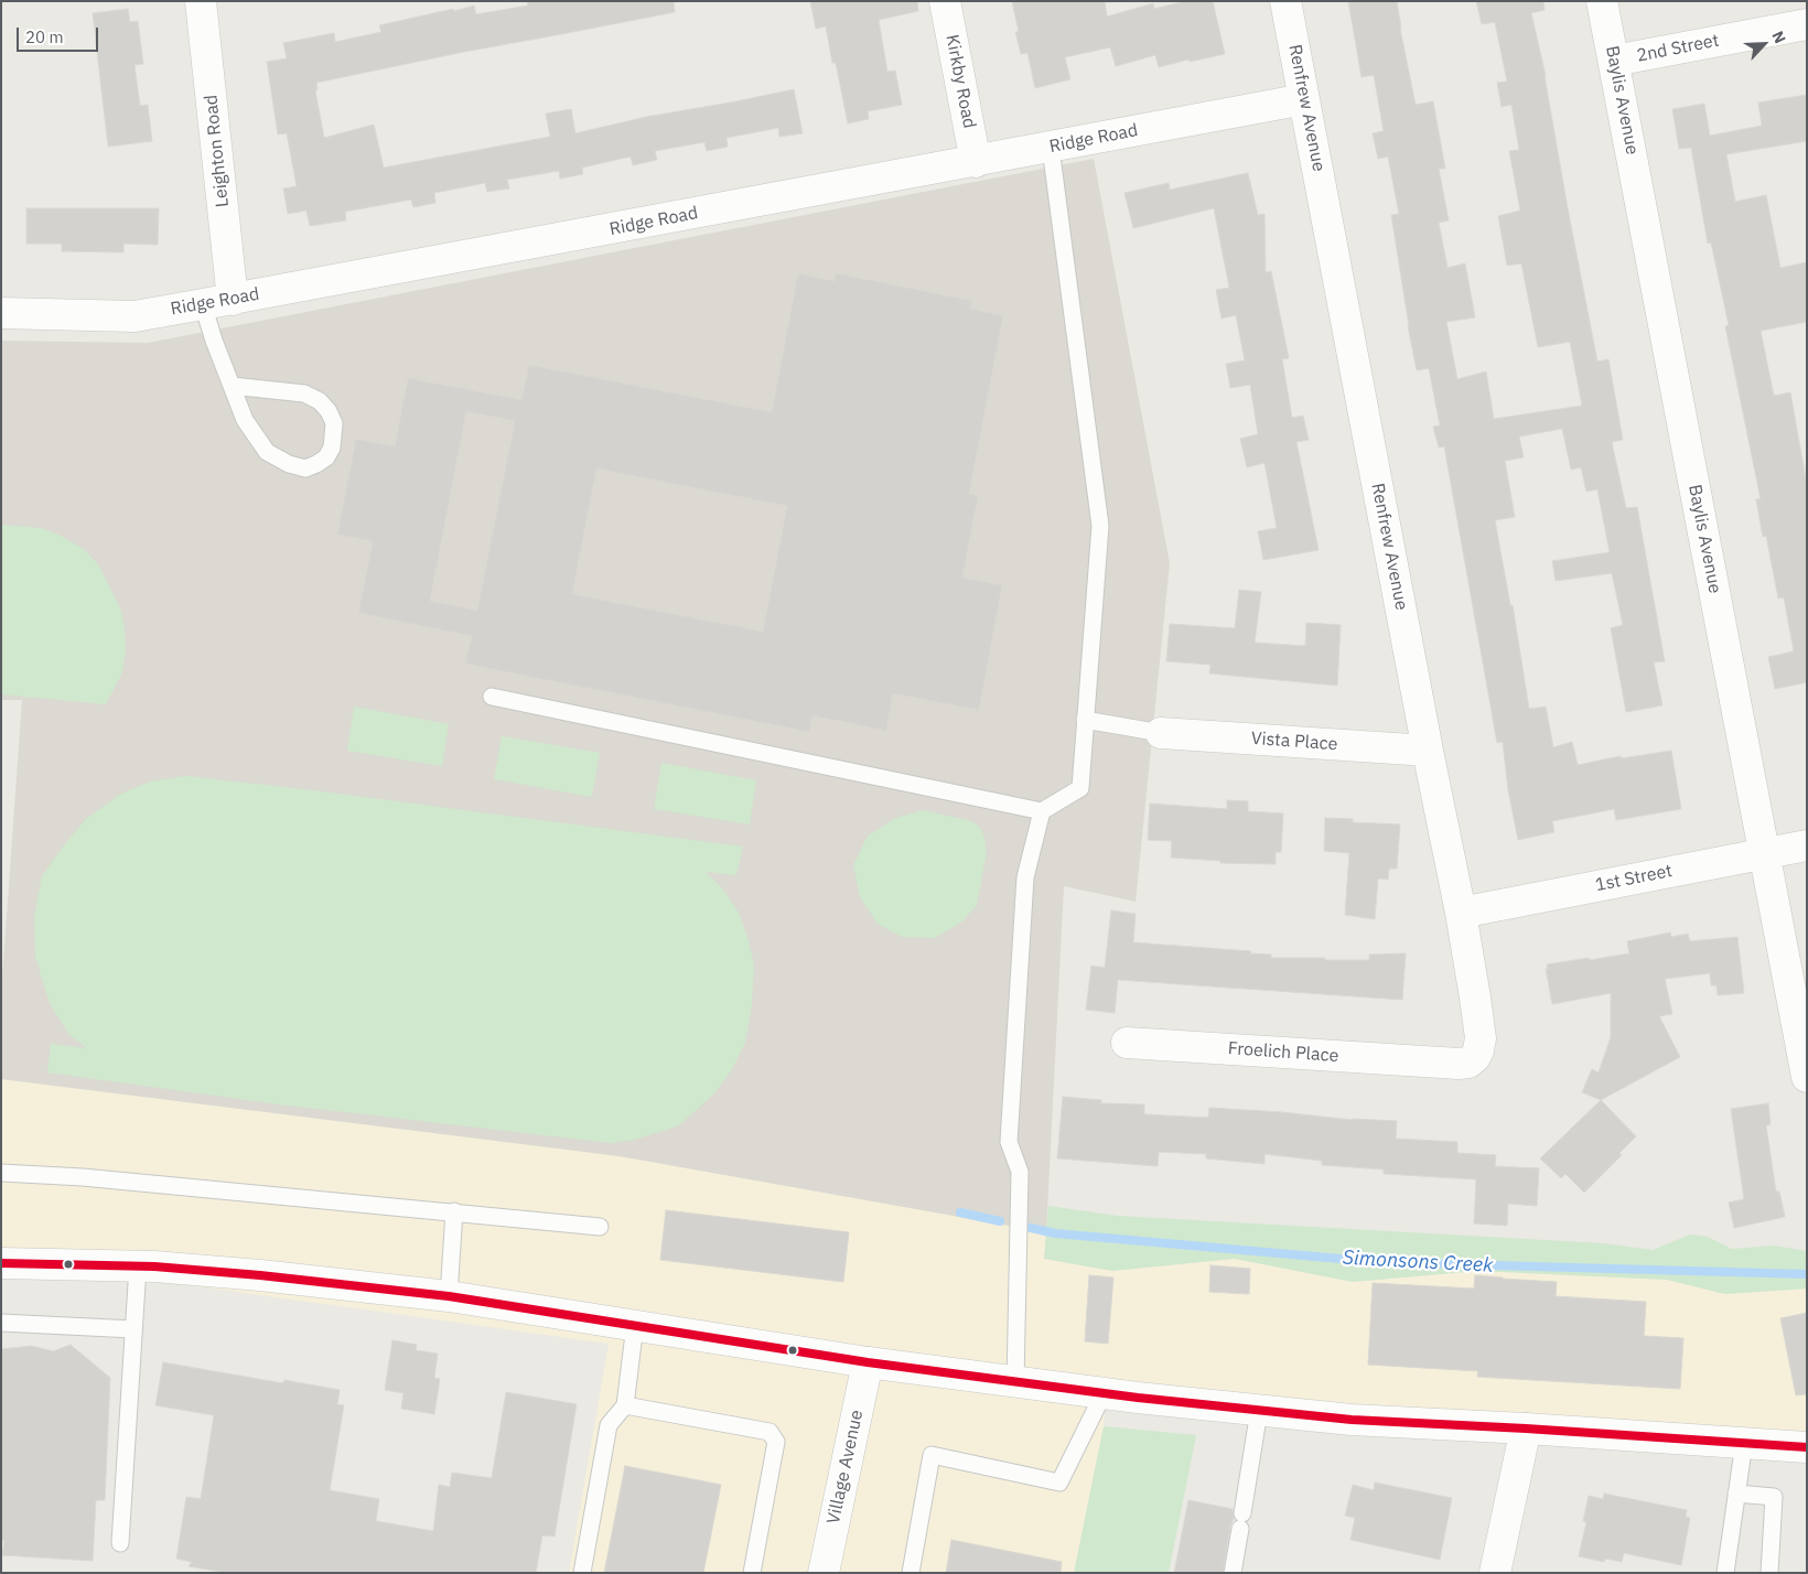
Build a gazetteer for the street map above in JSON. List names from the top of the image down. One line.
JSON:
{"streets":{"street":["2nd Street","Kirkby Road","Baylis Avenue","Renfrew Avenue","Ridge Road","Leighton Road","Vista Place","1st Street","Froelich Place","Village Avenue"]},"crossings":[["2nd Street","Baylis Avenue"],["Kirkby Road","Ridge Road"],["Baylis Avenue","1st Street"],["Renfrew Avenue","Ridge Road"],["Renfrew Avenue","Vista Place"],["Renfrew Avenue","1st Street"],["Renfrew Avenue","Froelich Place"],["Ridge Road","Leighton Road"]],"water":["Simonsons Creek"],"scale_bar":"20 m","north":"top right"}
